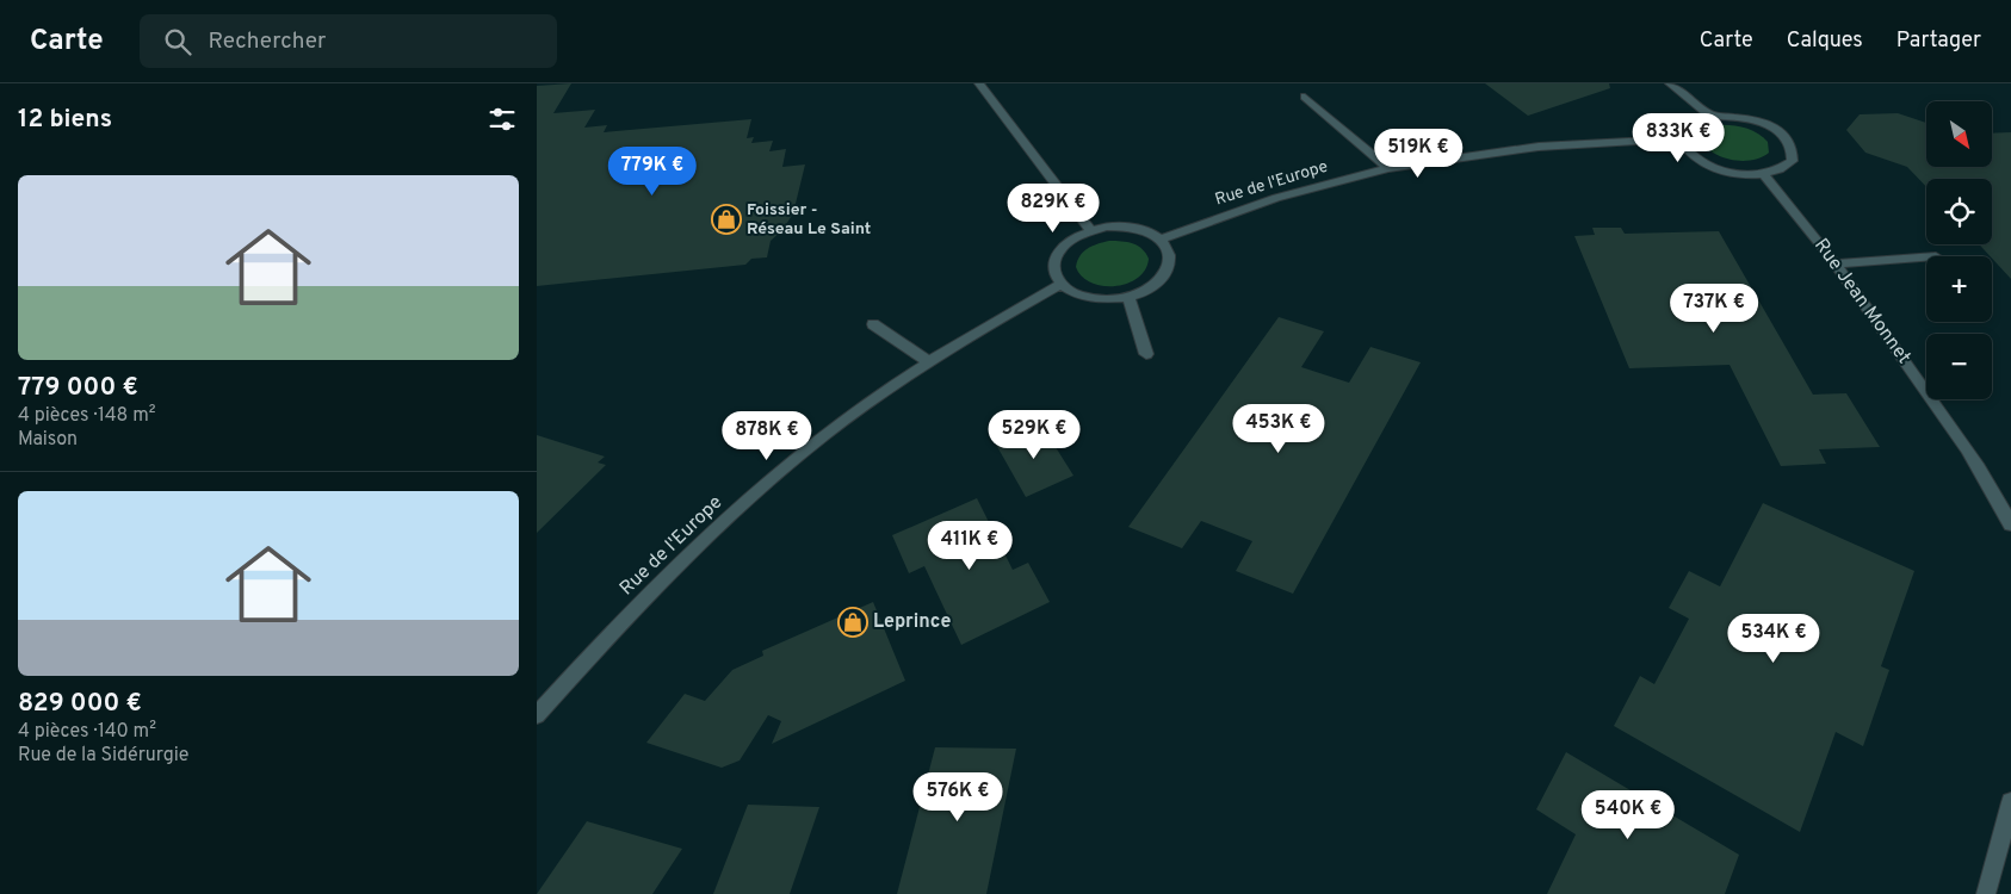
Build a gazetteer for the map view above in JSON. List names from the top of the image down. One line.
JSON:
{"streets":{"street":["Rue de l'Europe","Rue Jean Monnet"]},"places":{"shop":["Foissier - Réseau Le Saint","Leprince"]},"north":"bottom right","page":{"header":"Carte","search":"Rechercher","nav":["Carte","Calques","Partager"],"heading":"12 biens","map_buttons":["+","−"],"price":["833K €","519K €","779K €","829K €","737K €","453K €","529K €","878K €","411K €","534K €","576K €","540K €"],"list":[{"name":"779 000 €","note":"4 pièces · 148 m² · Maison"},{"name":"829 000 €","note":"4 pièces · 140 m² · Rue de la Sidérurgie"}]}}
